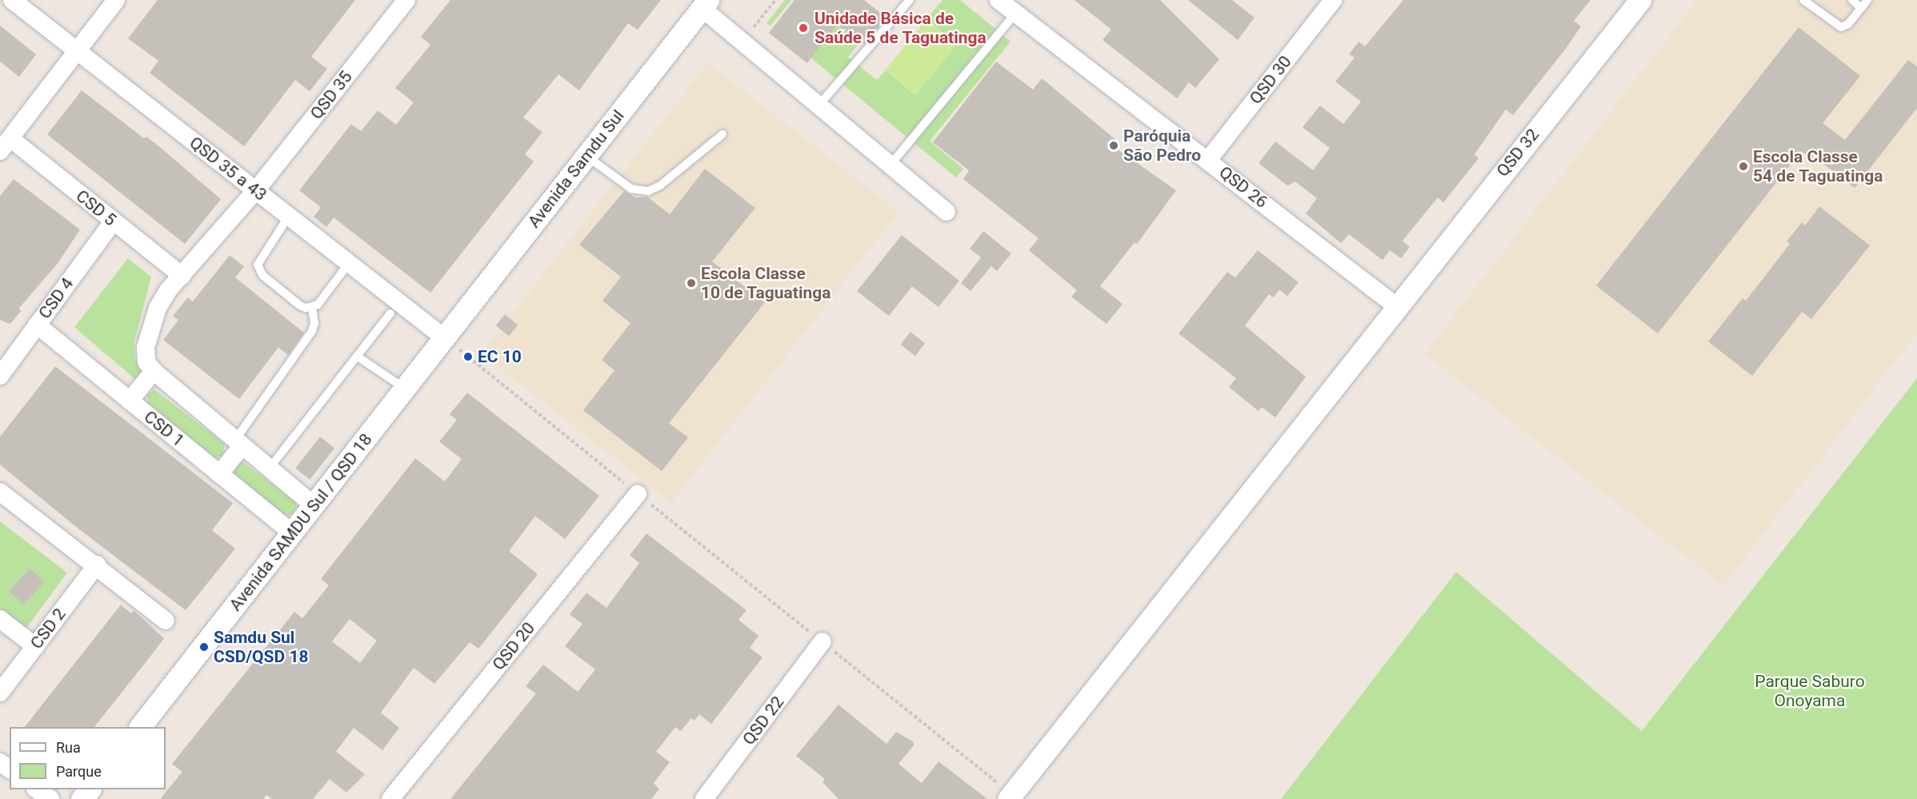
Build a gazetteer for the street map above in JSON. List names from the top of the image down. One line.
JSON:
{"streets":{"street":["QSD 30","QSD 35","QSD 32","QSD 35 a 43","Avenida Samdu Sul","QSD 26","CSD 5","CSD 4","CSD 1","Avenida SAMDU Sul / QSD 18","CSD 2","QSD 20","QSD 22"]},"crossings":[["QSD 30","QSD 26"],["QSD 35","QSD 35 a 43"],["QSD 35","CSD 5"],["QSD 32","QSD 26"],["QSD 35 a 43","Avenida Samdu Sul"],["QSD 35 a 43","Avenida SAMDU Sul / QSD 18"],["Avenida Samdu Sul","Avenida SAMDU Sul / QSD 18"],["CSD 5","CSD 4"],["CSD 4","CSD 1"],["CSD 1","Avenida SAMDU Sul / QSD 18"]],"parks":["Parque Saburo Onoyama"],"places":["Unidade Básica de Saúde 5 de Taguatinga","Paróquia São Pedro","Escola Classe 54 de Taguatinga","Escola Classe 10 de Taguatinga","EC 10","Samdu Sul CSD/QSD 18"],"legend":["Rua","Parque"]}
